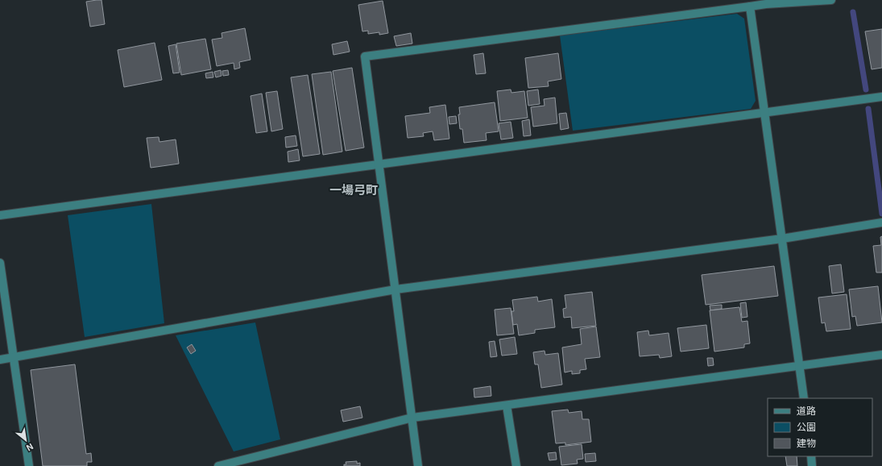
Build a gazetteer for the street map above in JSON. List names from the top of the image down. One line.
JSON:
{"districts":["一場弓町"],"legend":["道路","公園","建物"],"north":"bottom right"}
